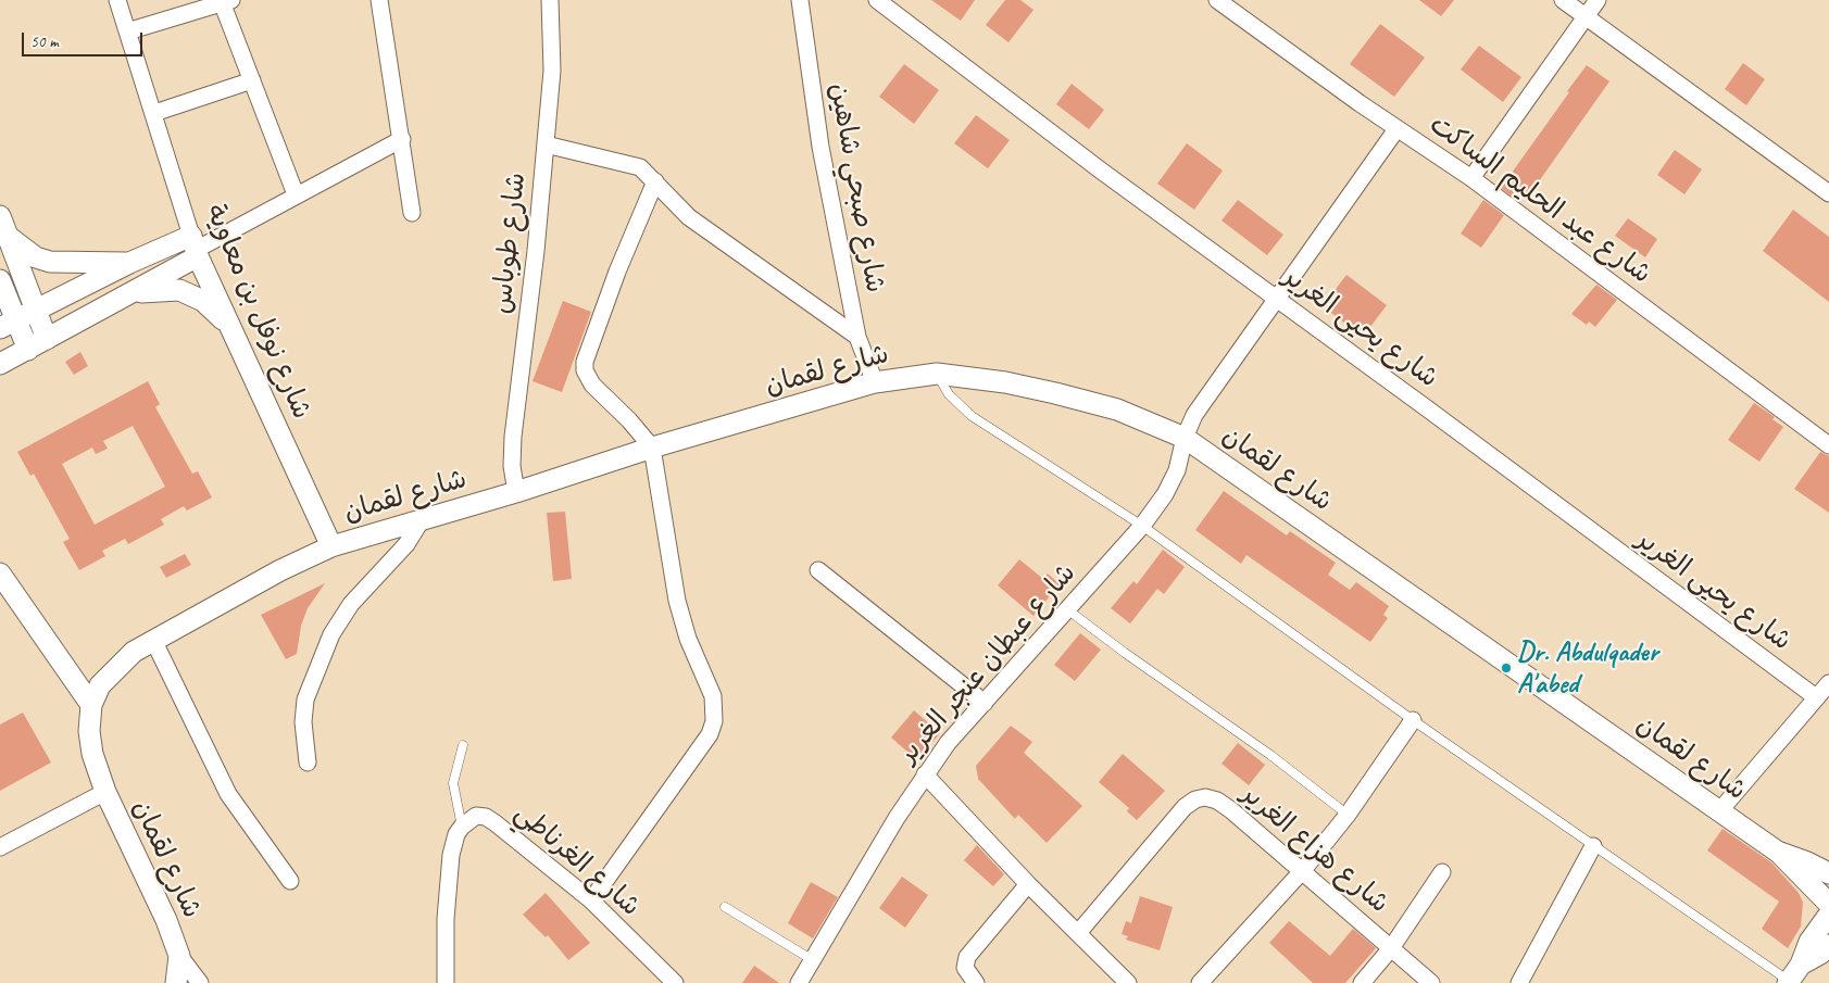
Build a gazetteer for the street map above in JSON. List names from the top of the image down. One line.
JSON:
{"streets":{"street":["شارع صبحي شاهين","شارع عبد الحليم الساكت","شارع طوباس","شارع نوفل بن معاوية","شارع يحيى الغرير","شارع لقمان","شارع عبطان عنجر الغرير","شارع هزاع الغرير","شارع الغرناطي"]},"crossings":[["شارع صبحي شاهين","شارع لقمان"],["شارع عبد الحليم الساكت","شارع عبطان عنجر الغرير"],["شارع طوباس","شارع لقمان"],["شارع نوفل بن معاوية","شارع لقمان"],["شارع يحيى الغرير","شارع عبطان عنجر الغرير"],["شارع لقمان","شارع عبطان عنجر الغرير"]],"places":["Dr. Abdulqader A'abed"],"scale_bar":"50 m"}
